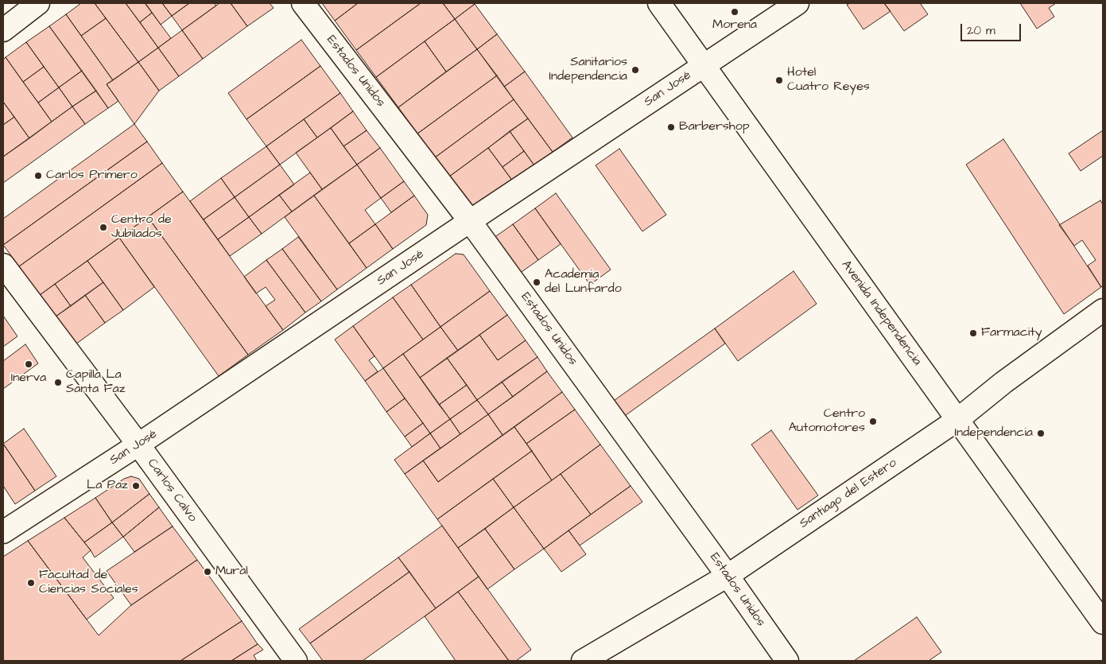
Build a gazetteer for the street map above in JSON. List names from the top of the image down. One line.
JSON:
{"streets":{"street":["Estados Unidos","San José","Avenida Independencia","Carlos Calvo","Santiago del Estero"]},"crossings":[["Estados Unidos","San José"],["Estados Unidos","Santiago del Estero"],["San José","Avenida Independencia"],["San José","Carlos Calvo"],["Avenida Independencia","Santiago del Estero"]],"places":["Morena","Sanitarios Independencia","Hotel Cuatro Reyes","Barbershop","Carlos Primero","Centro de Jubilados","Academia del Lunfardo","Farmacity","Inerva","Capilla La Santa Faz","Centro Automotores","Independencia","La Paz","Mural","Facultad de Ciencias Sociales"],"scale_bar":"20 m"}
